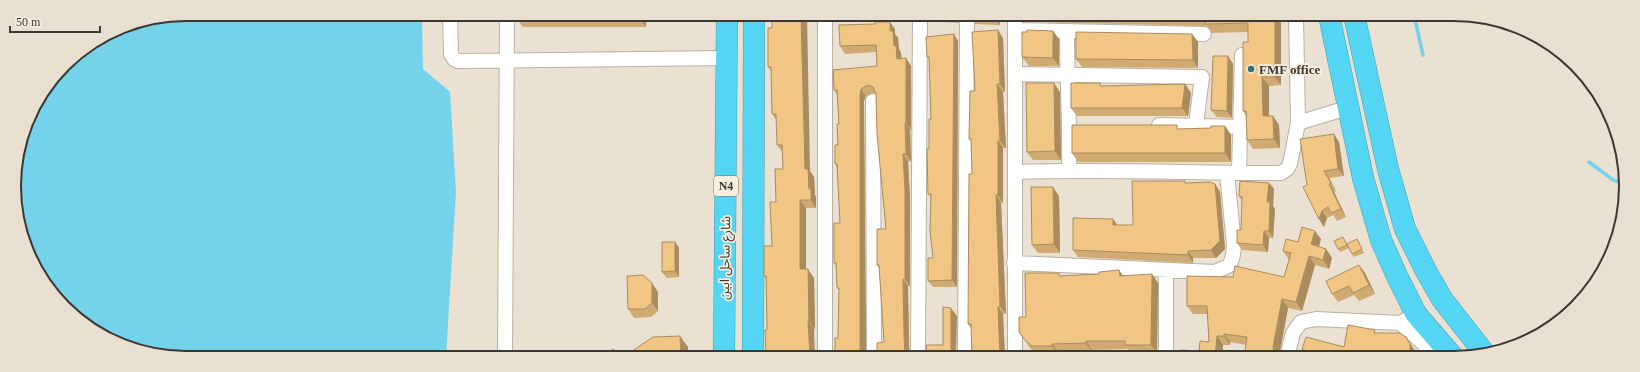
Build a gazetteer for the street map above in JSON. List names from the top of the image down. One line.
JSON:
{"streets":{"highway":["N4","شارع ساحل ابين"]},"places":["FMF office"],"scale_bar":"50 m"}
